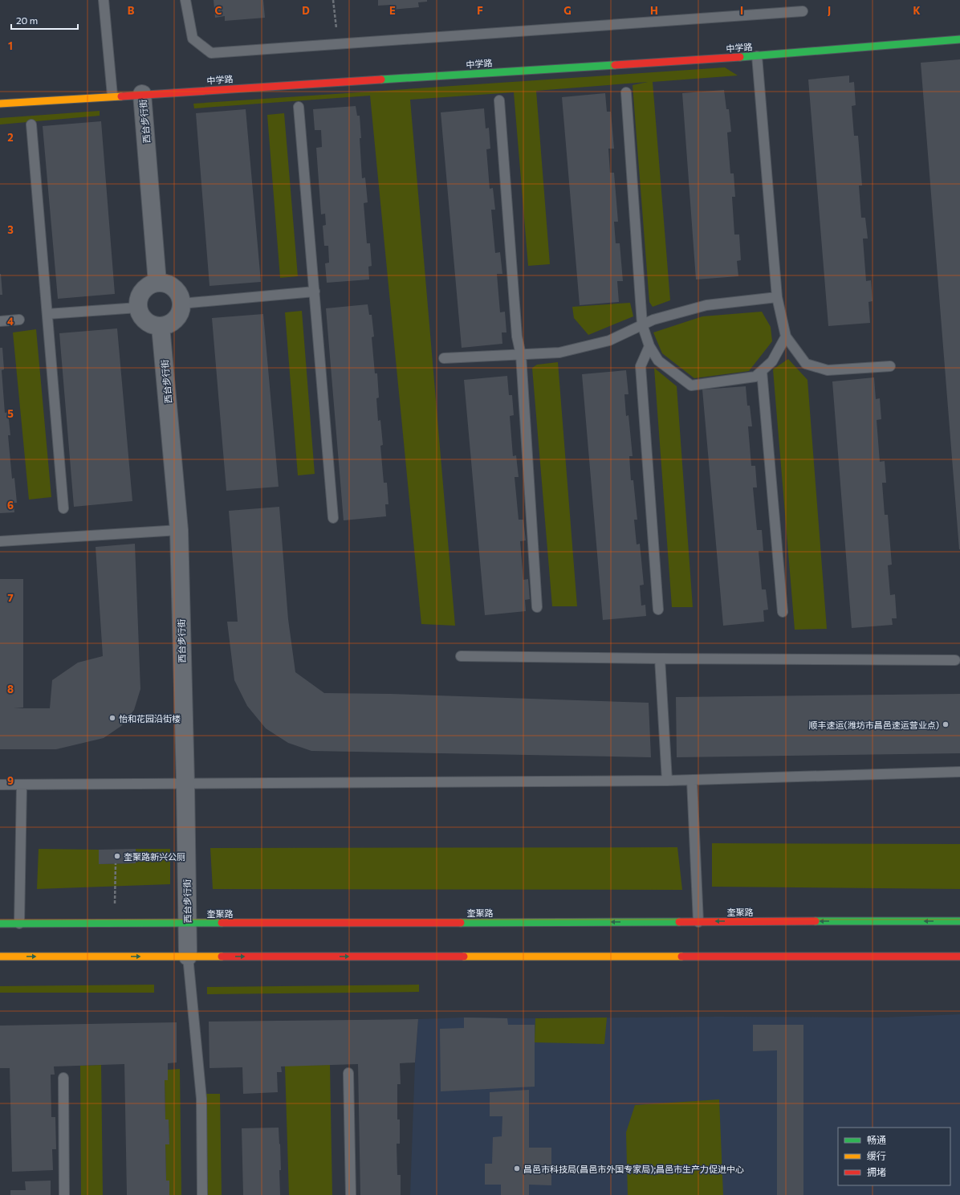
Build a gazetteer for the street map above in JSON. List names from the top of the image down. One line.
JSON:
{"streets":{"main road":["中学路","奎聚路"],"street":["西台步行街"]},"crossings":[["中学路","西台步行街"],["西台步行街","奎聚路"]],"places":["怡和花园沿街楼","顺丰速运(潍坊市昌邑速运营业点)","奎聚路新兴公厕","昌邑市科技局(昌邑市外国专家局);昌邑市生产力促进中心"],"legend":["畅通","缓行","拥堵"],"scale_bar":"20 m","grid":{"columns":["B","C","D","E","F","G","H","I","J","K"],"rows":["1","2","3","4","5","6","7","8","9"]}}
